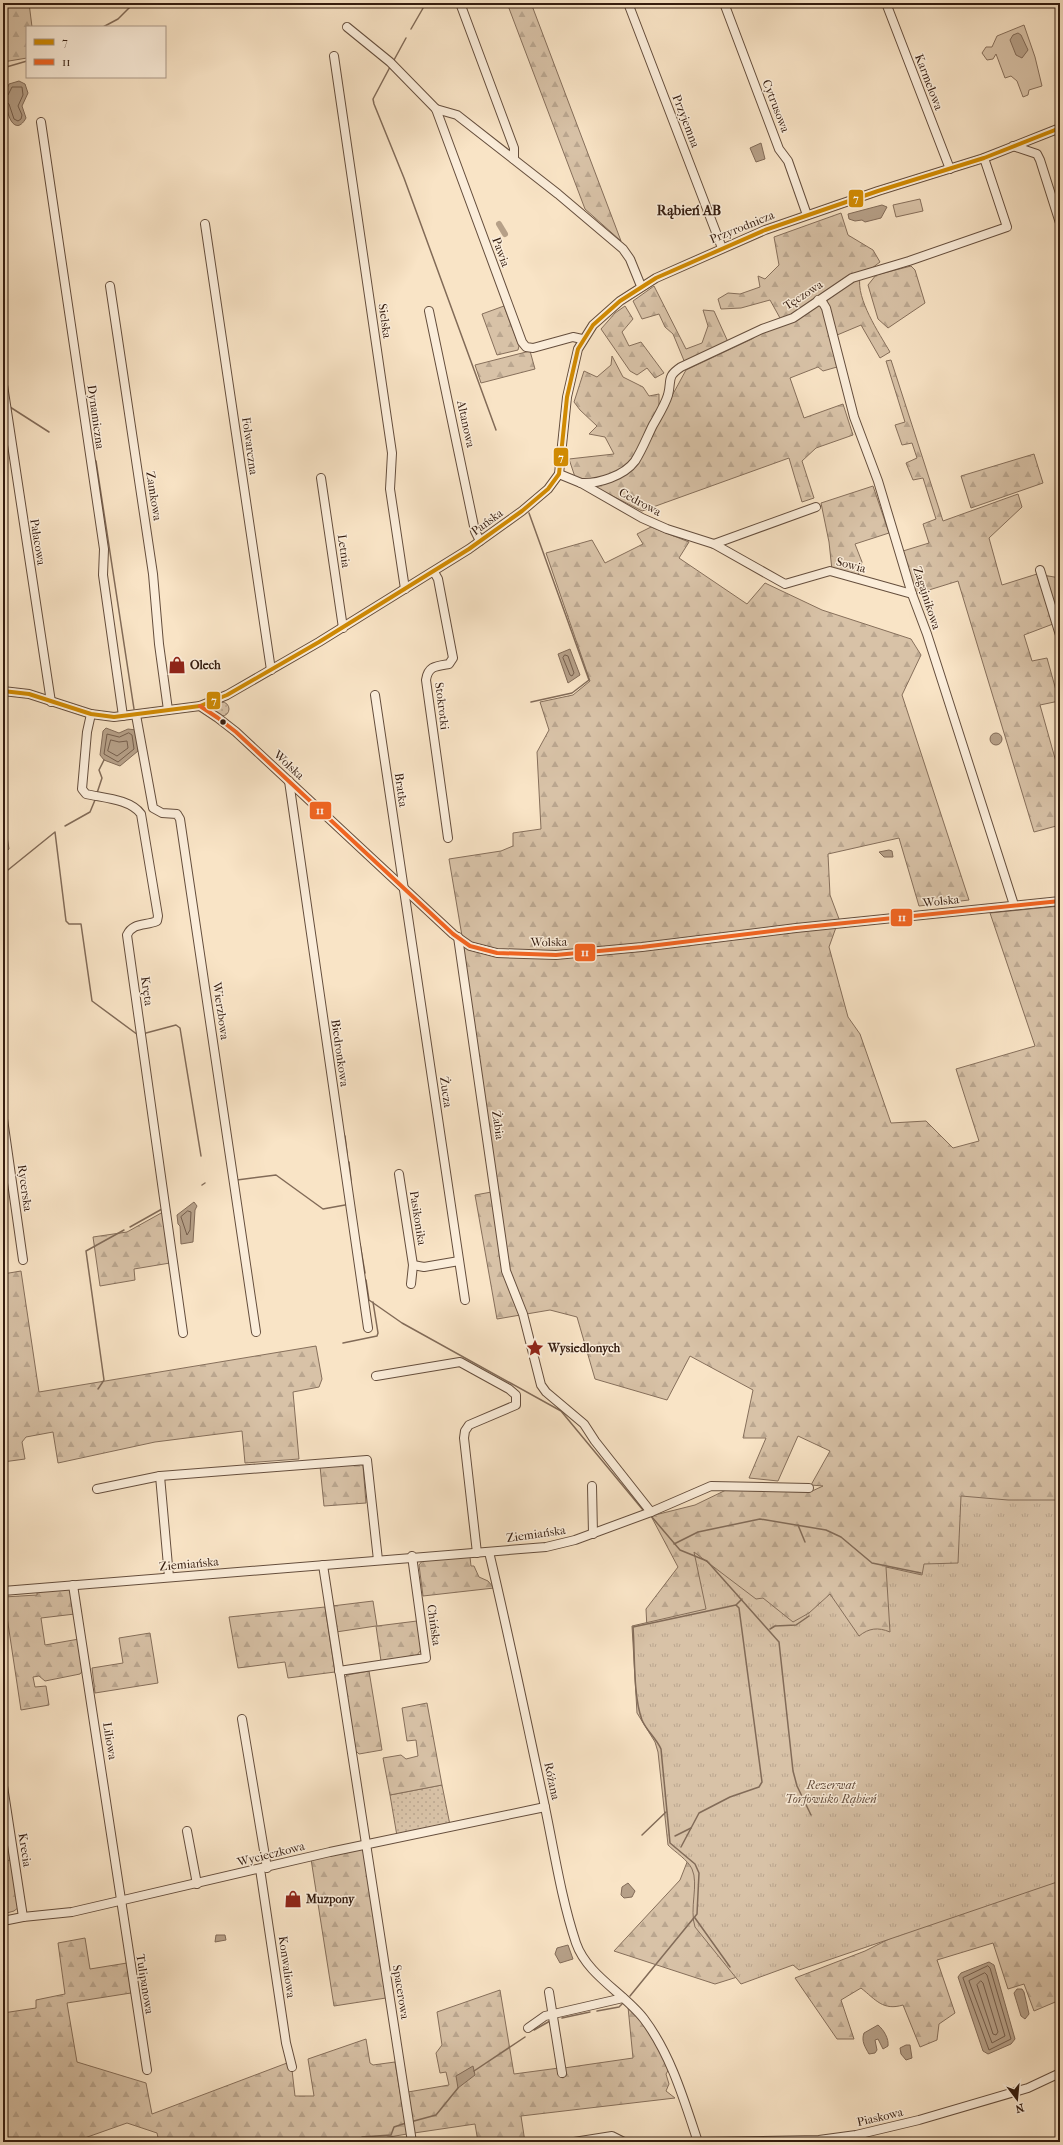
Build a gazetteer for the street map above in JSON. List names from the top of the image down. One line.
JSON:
{"streets":{"street":["Karmelowa","Cytrusowa","Przyjemna","Przyrodnicza","Pawia","Tęczowa","Sielska","Dynamiczna","Altanowa","Folwarczna","Zamkowa","Cedrowa","Pańska","Pałacowa","Letnia","Sowia","Zagajnikowa","Stokrotki","Wolska","Bratka","Kręta","Wierzbowa","Biedronkowa","Żucza","Żabia","Rycerska","Pasikonika","Ziemiańska","Chińska","Liliowa","Różana","Krecia","Wycieczkowa","Konwaliowa","Tulipanowa","Spacerowa","Piaskowa"]},"crossings":[["Karmelowa","Przyrodnicza"],["Cytrusowa","Przyrodnicza"],["Przyjemna","Przyrodnicza"],["Przyrodnicza","Pawia"],["Przyrodnicza","Tęczowa"],["Przyrodnicza","Cedrowa"],["Przyrodnicza","Pańska"],["Tęczowa","Cedrowa"],["Tęczowa","Zagajnikowa"],["Sielska","Pańska"],["Dynamiczna","Pańska"],["Altanowa","Pańska"],["Folwarczna","Pańska"],["Zamkowa","Pańska"],["Cedrowa","Pańska"],["Cedrowa","Sowia"],["Pańska","Pałacowa"],["Pańska","Letnia"],["Pańska","Stokrotki"],["Pańska","Wolska"],["Pańska","Kręta"],["Pańska","Wierzbowa"],["Sowia","Zagajnikowa"],["Zagajnikowa","Wolska"],["Wolska","Bratka"],["Wolska","Biedronkowa"],["Wolska","Żucza"],["Wolska","Żabia"],["Bratka","Żucza"],["Żabia","Ziemiańska"],["Ziemiańska","Chińska"],["Ziemiańska","Liliowa"],["Ziemiańska","Różana"],["Liliowa","Wycieczkowa"],["Liliowa","Tulipanowa"],["Różana","Wycieczkowa"],["Różana","Piaskowa"],["Krecia","Wycieczkowa"],["Wycieczkowa","Konwaliowa"],["Wycieczkowa","Tulipanowa"],["Wycieczkowa","Spacerowa"]],"districts":["Rąbień AB"],"parks":["Rezerwat Torfowisko Rąbień"],"places":{"shop":["Olech","Muzpony"],"place":["Wysiedlonych"]},"lines":["transit line 7","transit line 11"],"legend":["7","11"],"north":"bottom"}
